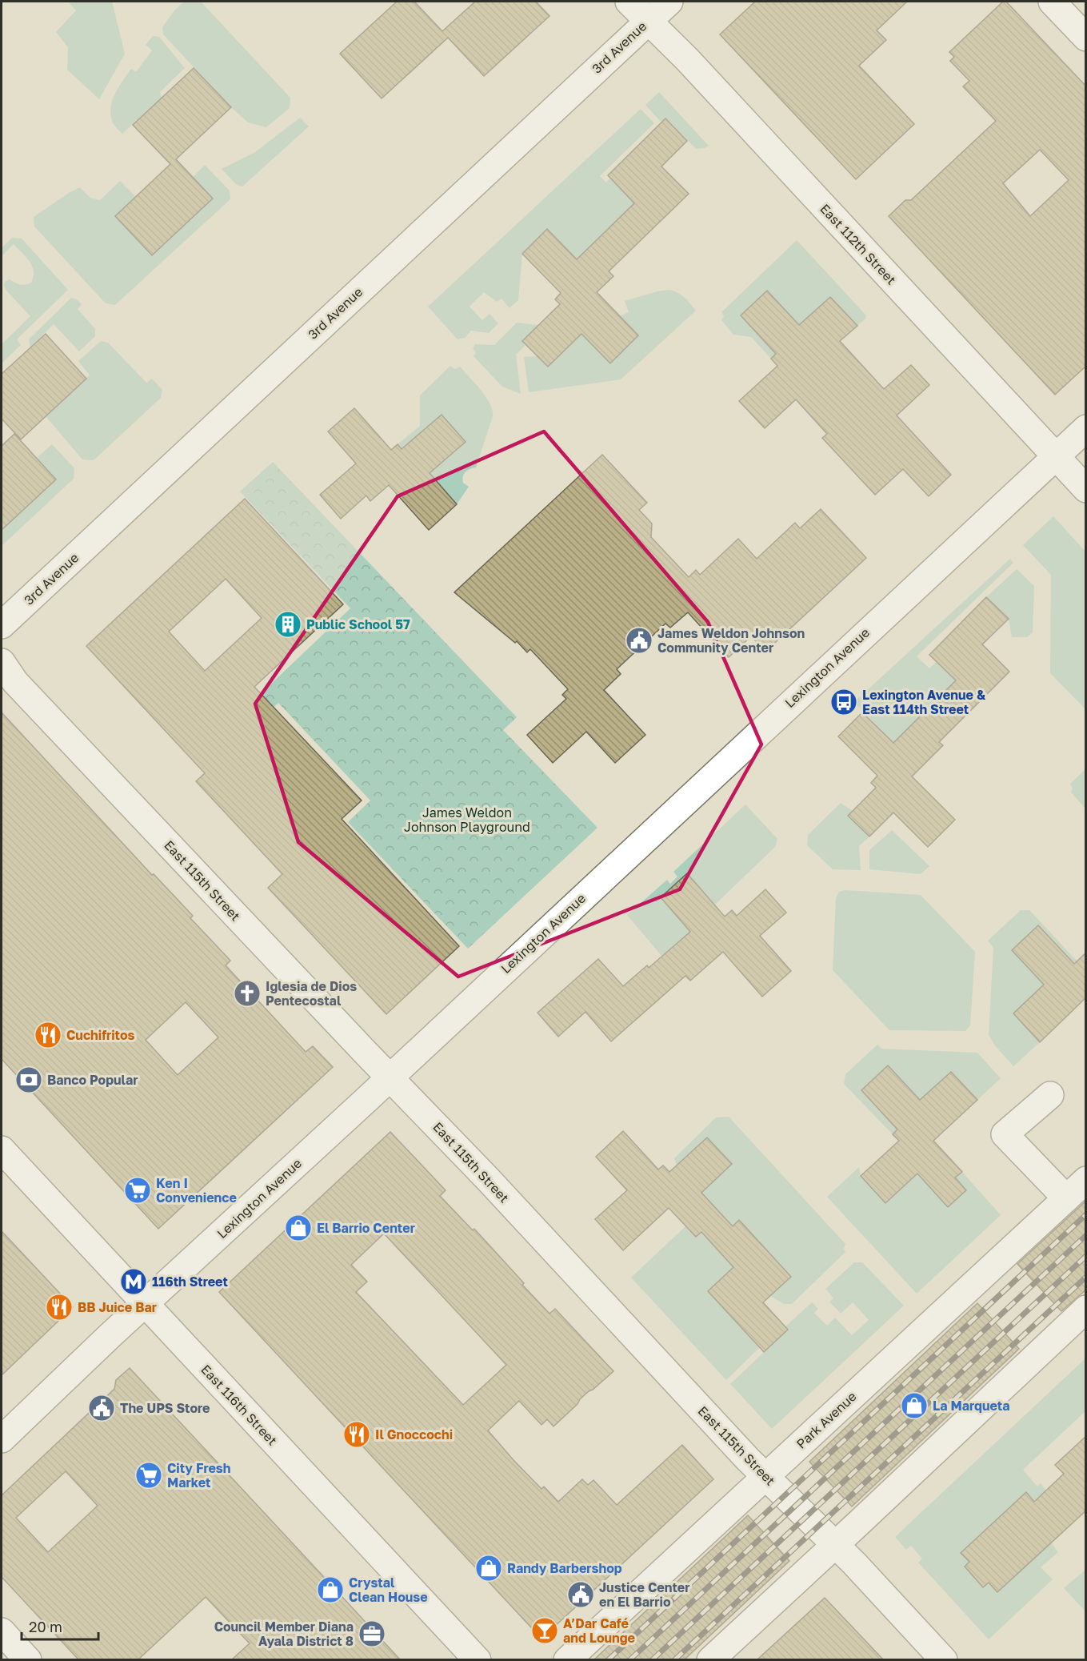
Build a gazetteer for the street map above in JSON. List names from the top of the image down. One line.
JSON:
{"streets":{"main road":["3rd Avenue","East 112th Street","Lexington Avenue","East 115th Street","East 116th Street","Park Avenue"]},"crossings":[["3rd Avenue","East 112th Street"],["East 112th Street","Lexington Avenue"],["Lexington Avenue","East 115th Street"],["Lexington Avenue","East 116th Street"],["East 115th Street","Park Avenue"]],"parks":["James Weldon Johnson Playground"],"places":{"building":["Public School 57"],"public building":["James Weldon Johnson Community Center","The UPS Store","Justice Center en El Barrio"],"bus stop":["Lexington Avenue & East 114th Street"],"church":["Iglesia de Dios Pentecostal"],"restaurant":["Cuchifritos","BB Juice Bar","Il Gnoccochi"],"bank":["Banco Popular"],"supermarket":["Ken I Convenience","City Fresh Market"],"shop":["El Barrio Center","La Marqueta","Randy Barbershop","Crystal Clean House"],"metro station":["116th Street"],"bar":["A’Dar Café and Lounge"],"office":["Council Member Diana Ayala District 8"]},"scale_bar":"20 m"}
